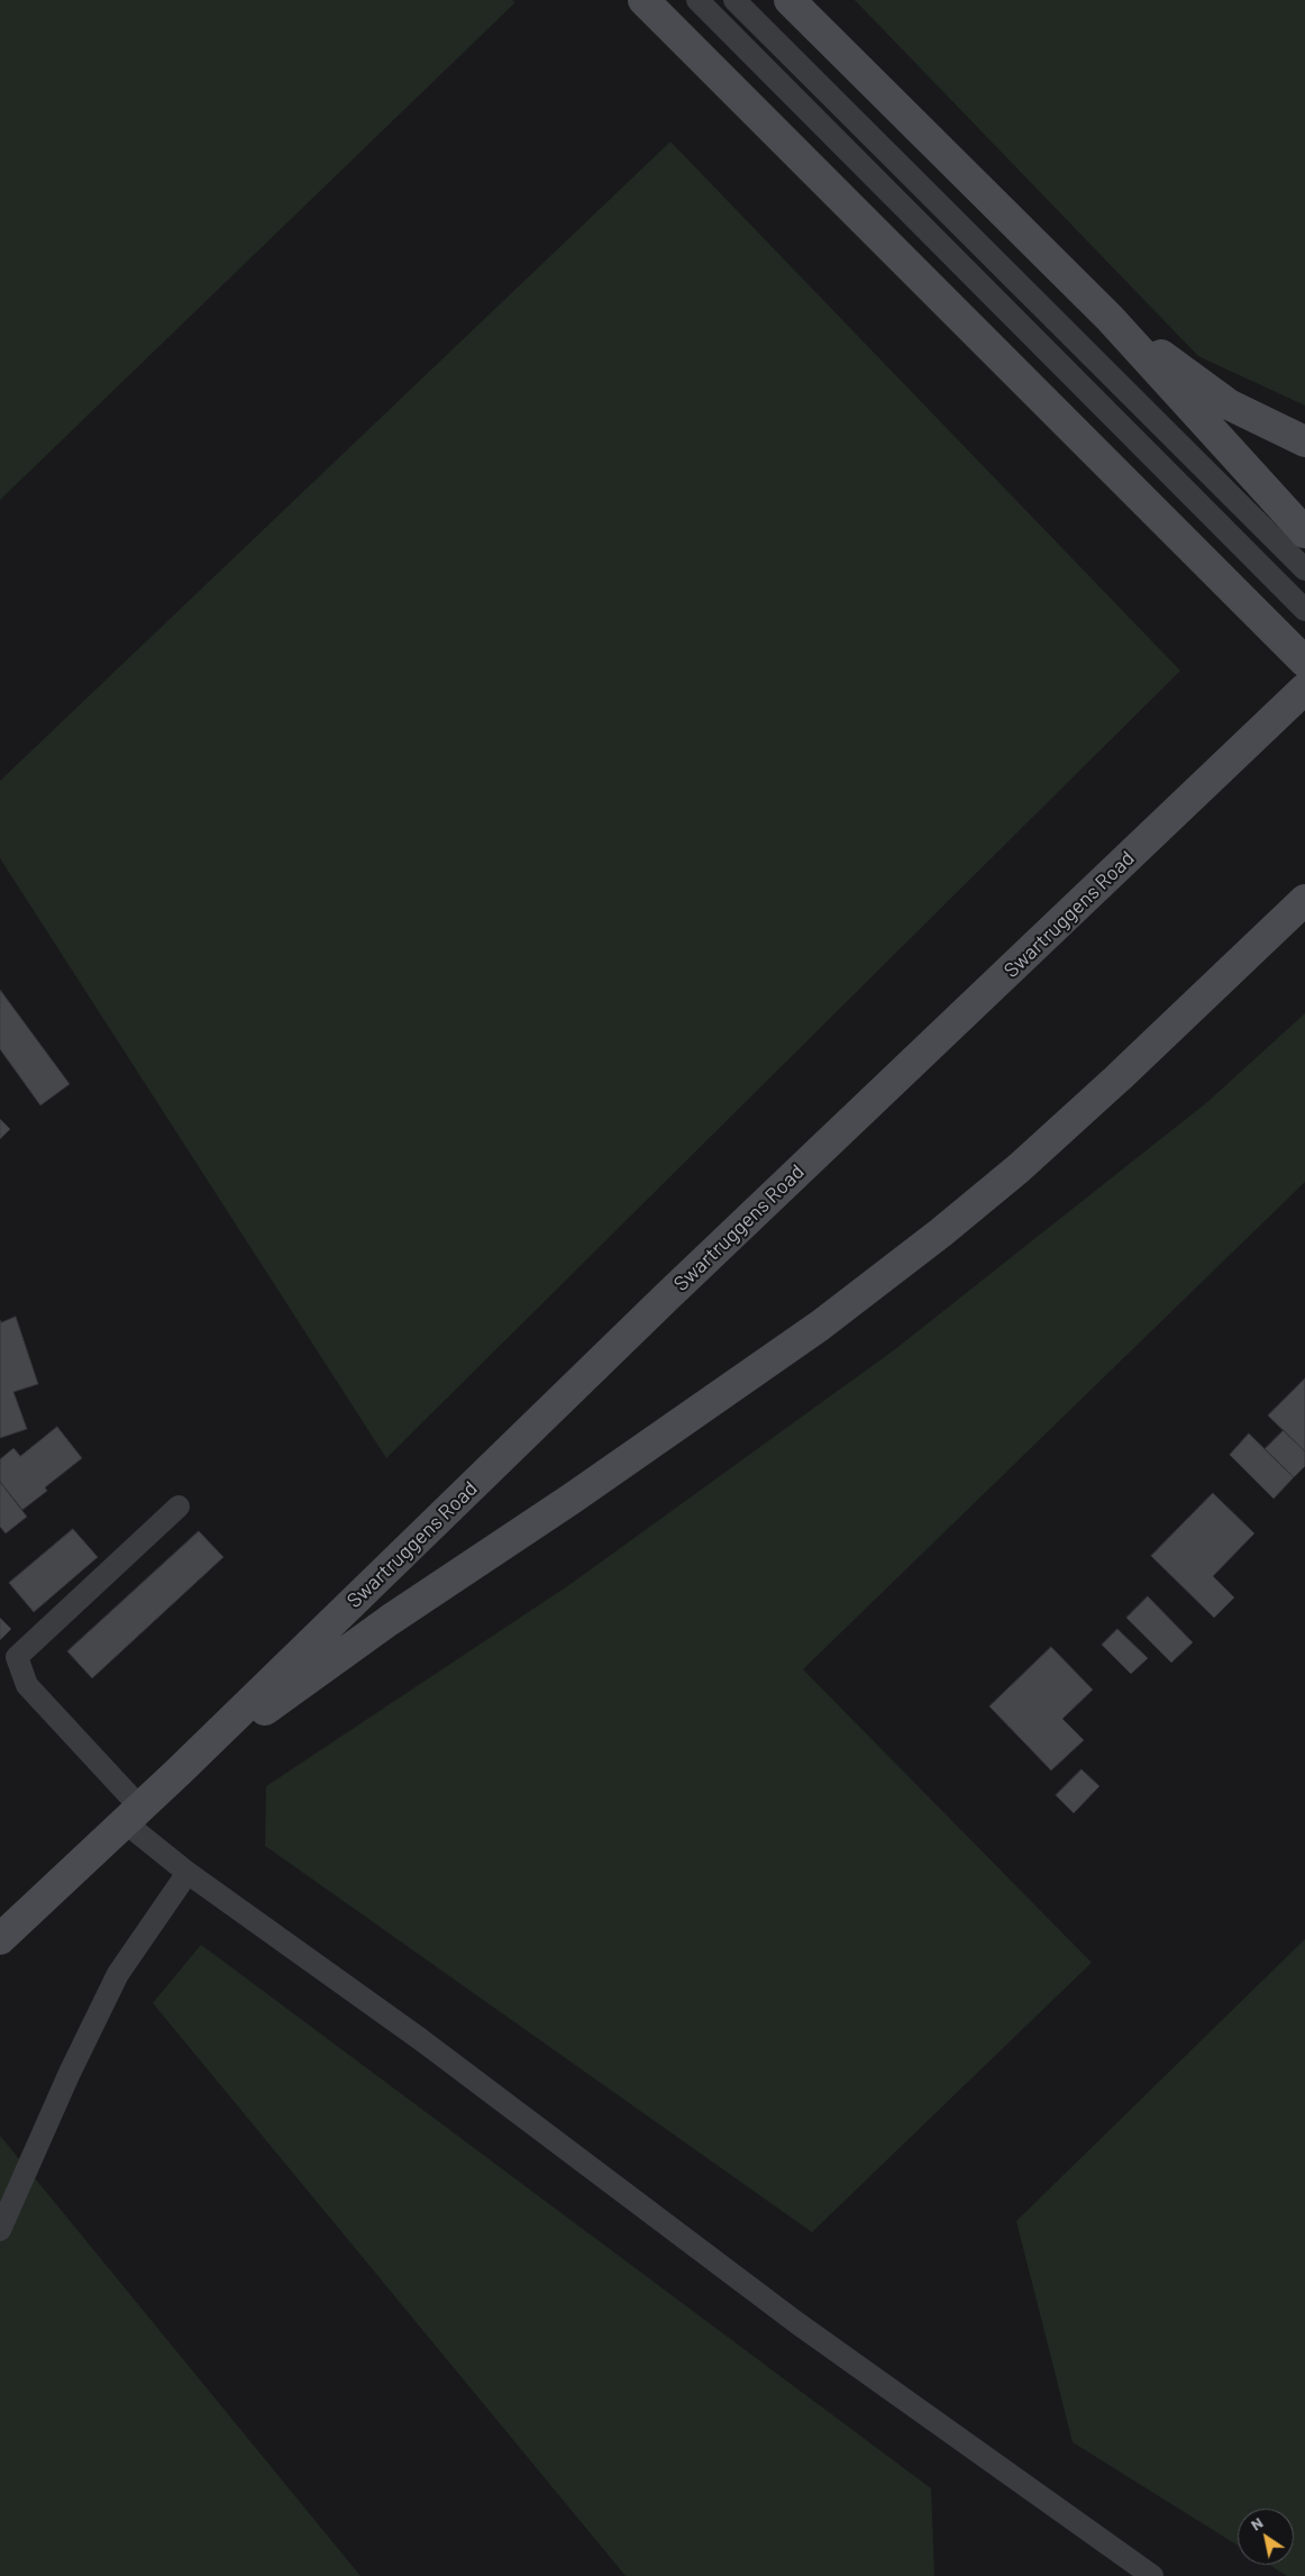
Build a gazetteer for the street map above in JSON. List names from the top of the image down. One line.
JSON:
{"streets":{"main road":["Swartruggens Road"]},"north":"top left"}
